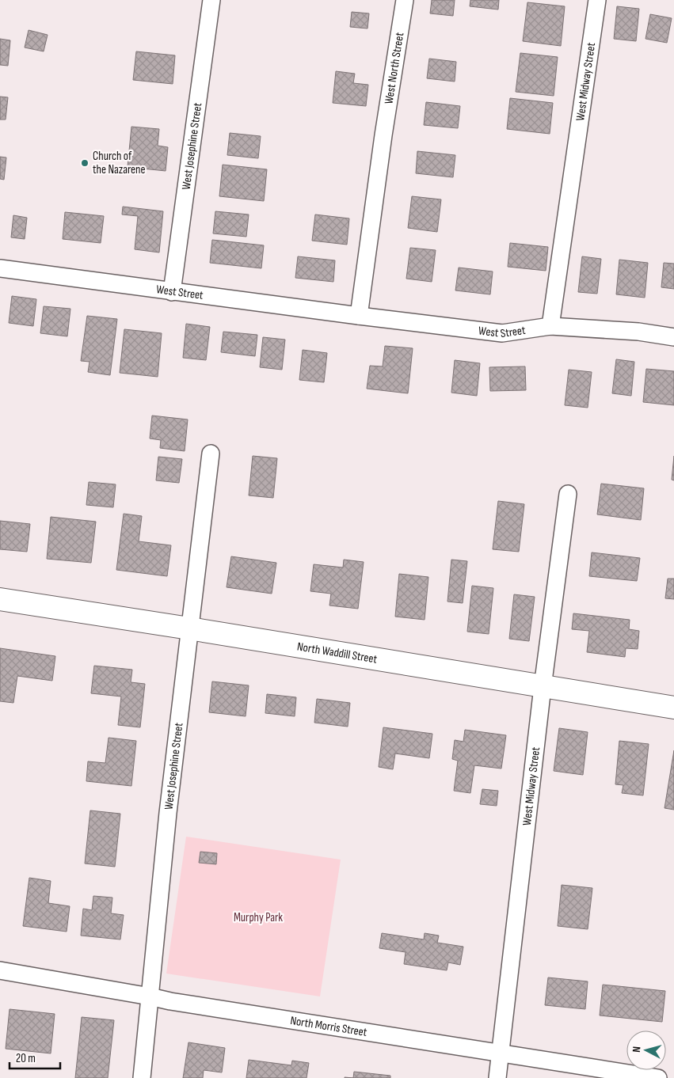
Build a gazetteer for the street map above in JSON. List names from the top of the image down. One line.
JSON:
{"streets":{"street":["West North Street","West Midway Street","West Josephine Street","West Street","North Waddill Street","North Morris Street"]},"crossings":[["West North Street","West Street"],["West Midway Street","West Street"],["West Midway Street","North Waddill Street"],["West Midway Street","North Morris Street"],["West Josephine Street","West Street"],["West Josephine Street","North Waddill Street"],["West Josephine Street","North Morris Street"]],"parks":["Murphy Park"],"places":["Church of the Nazarene"],"scale_bar":"20 m","north":"left"}
